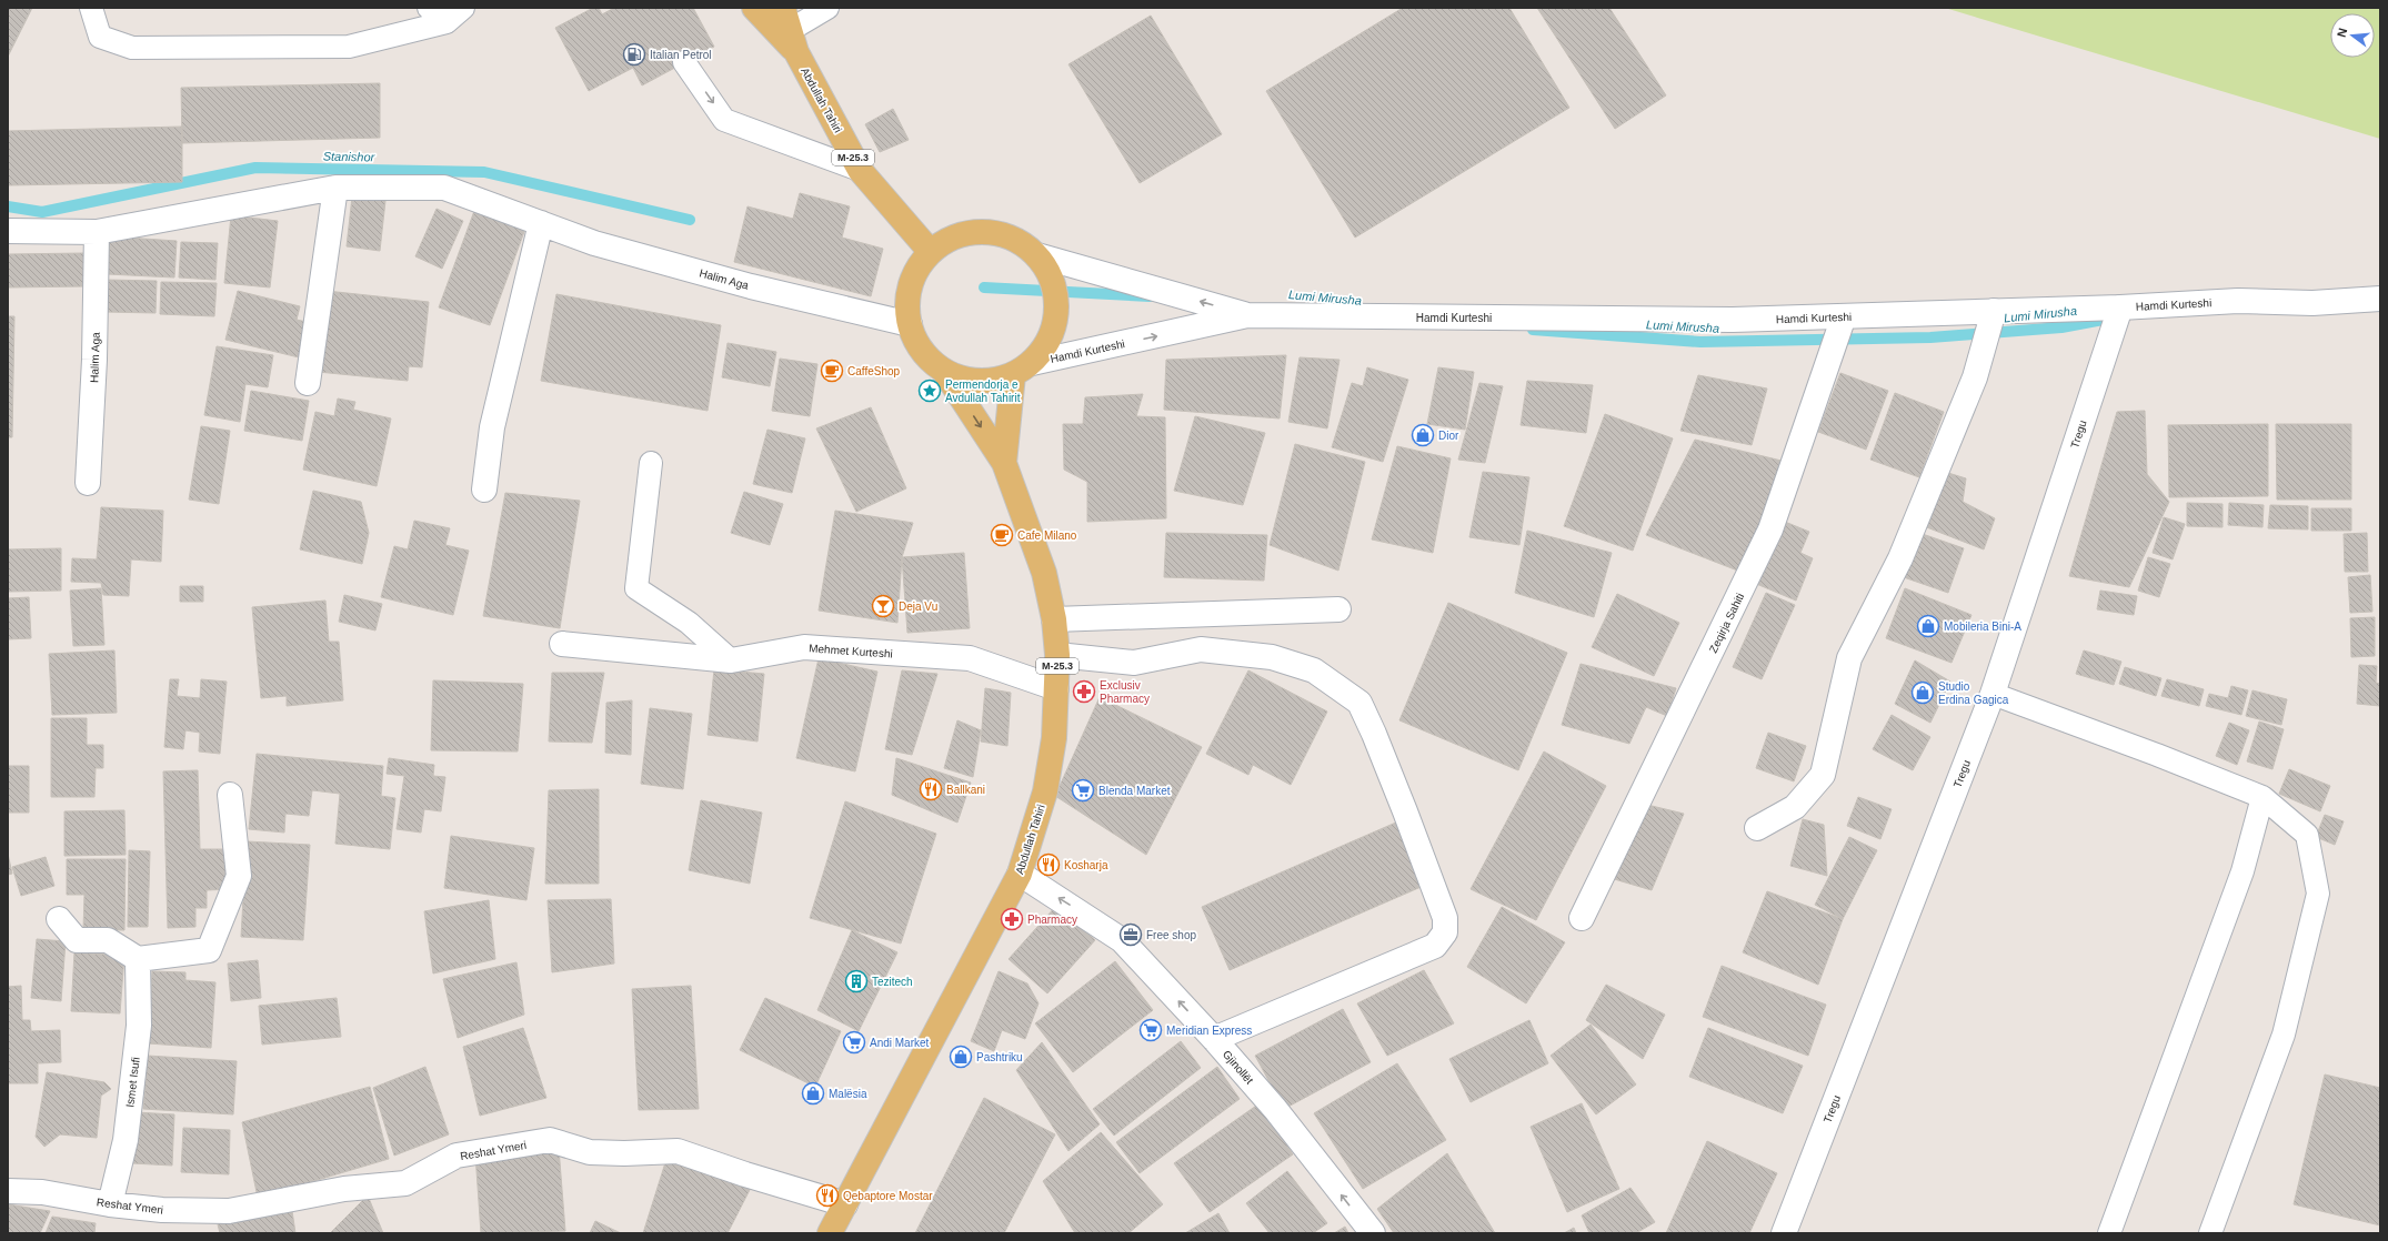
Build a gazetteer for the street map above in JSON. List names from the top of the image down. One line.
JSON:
{"streets":{"main road":["Abdullah Tahiri","M-25.3"],"street":["Halim Aga","Hamdi Kurteshi","Tregu","Zeqirja Sahiti","Mehmet Kurteshi","Gjinollët","Ismet Isufi","Reshat Ymeri"]},"crossings":[["Abdullah Tahiri","M-25.3"],["Abdullah Tahiri","Halim Aga"],["Abdullah Tahiri","Hamdi Kurteshi"],["Abdullah Tahiri","Mehmet Kurteshi"],["Abdullah Tahiri","Gjinollët"],["Abdullah Tahiri","Reshat Ymeri"],["M-25.3","Halim Aga"],["M-25.3","Hamdi Kurteshi"],["Halim Aga","Hamdi Kurteshi"],["Hamdi Kurteshi","Tregu"],["Hamdi Kurteshi","Zeqirja Sahiti"],["Ismet Isufi","Reshat Ymeri"]],"one_way":["Gjinollët"],"water":["Stanishor","Lumi Mirusha"],"places":{"fuel station":["Italian Petrol"],"cafe":["CaffeShop","Cafe Milano"],"place":["Permendorja e Avdullah Tahirit"],"shop":["Dior","Mobileria Bini-A","Studio Erdina Gagica","Pashtriku","Malësia"],"bar":["Deja Vu"],"pharmacy":["Exclusiv Pharmacy","Pharmacy"],"restaurant":["Ballkani","Kosharja","Qebaptore Mostar"],"supermarket":["Blenda Market","Meridian Express","Andi Market"],"office":["Free shop"],"building":["Tezitech"]},"north":"left"}
